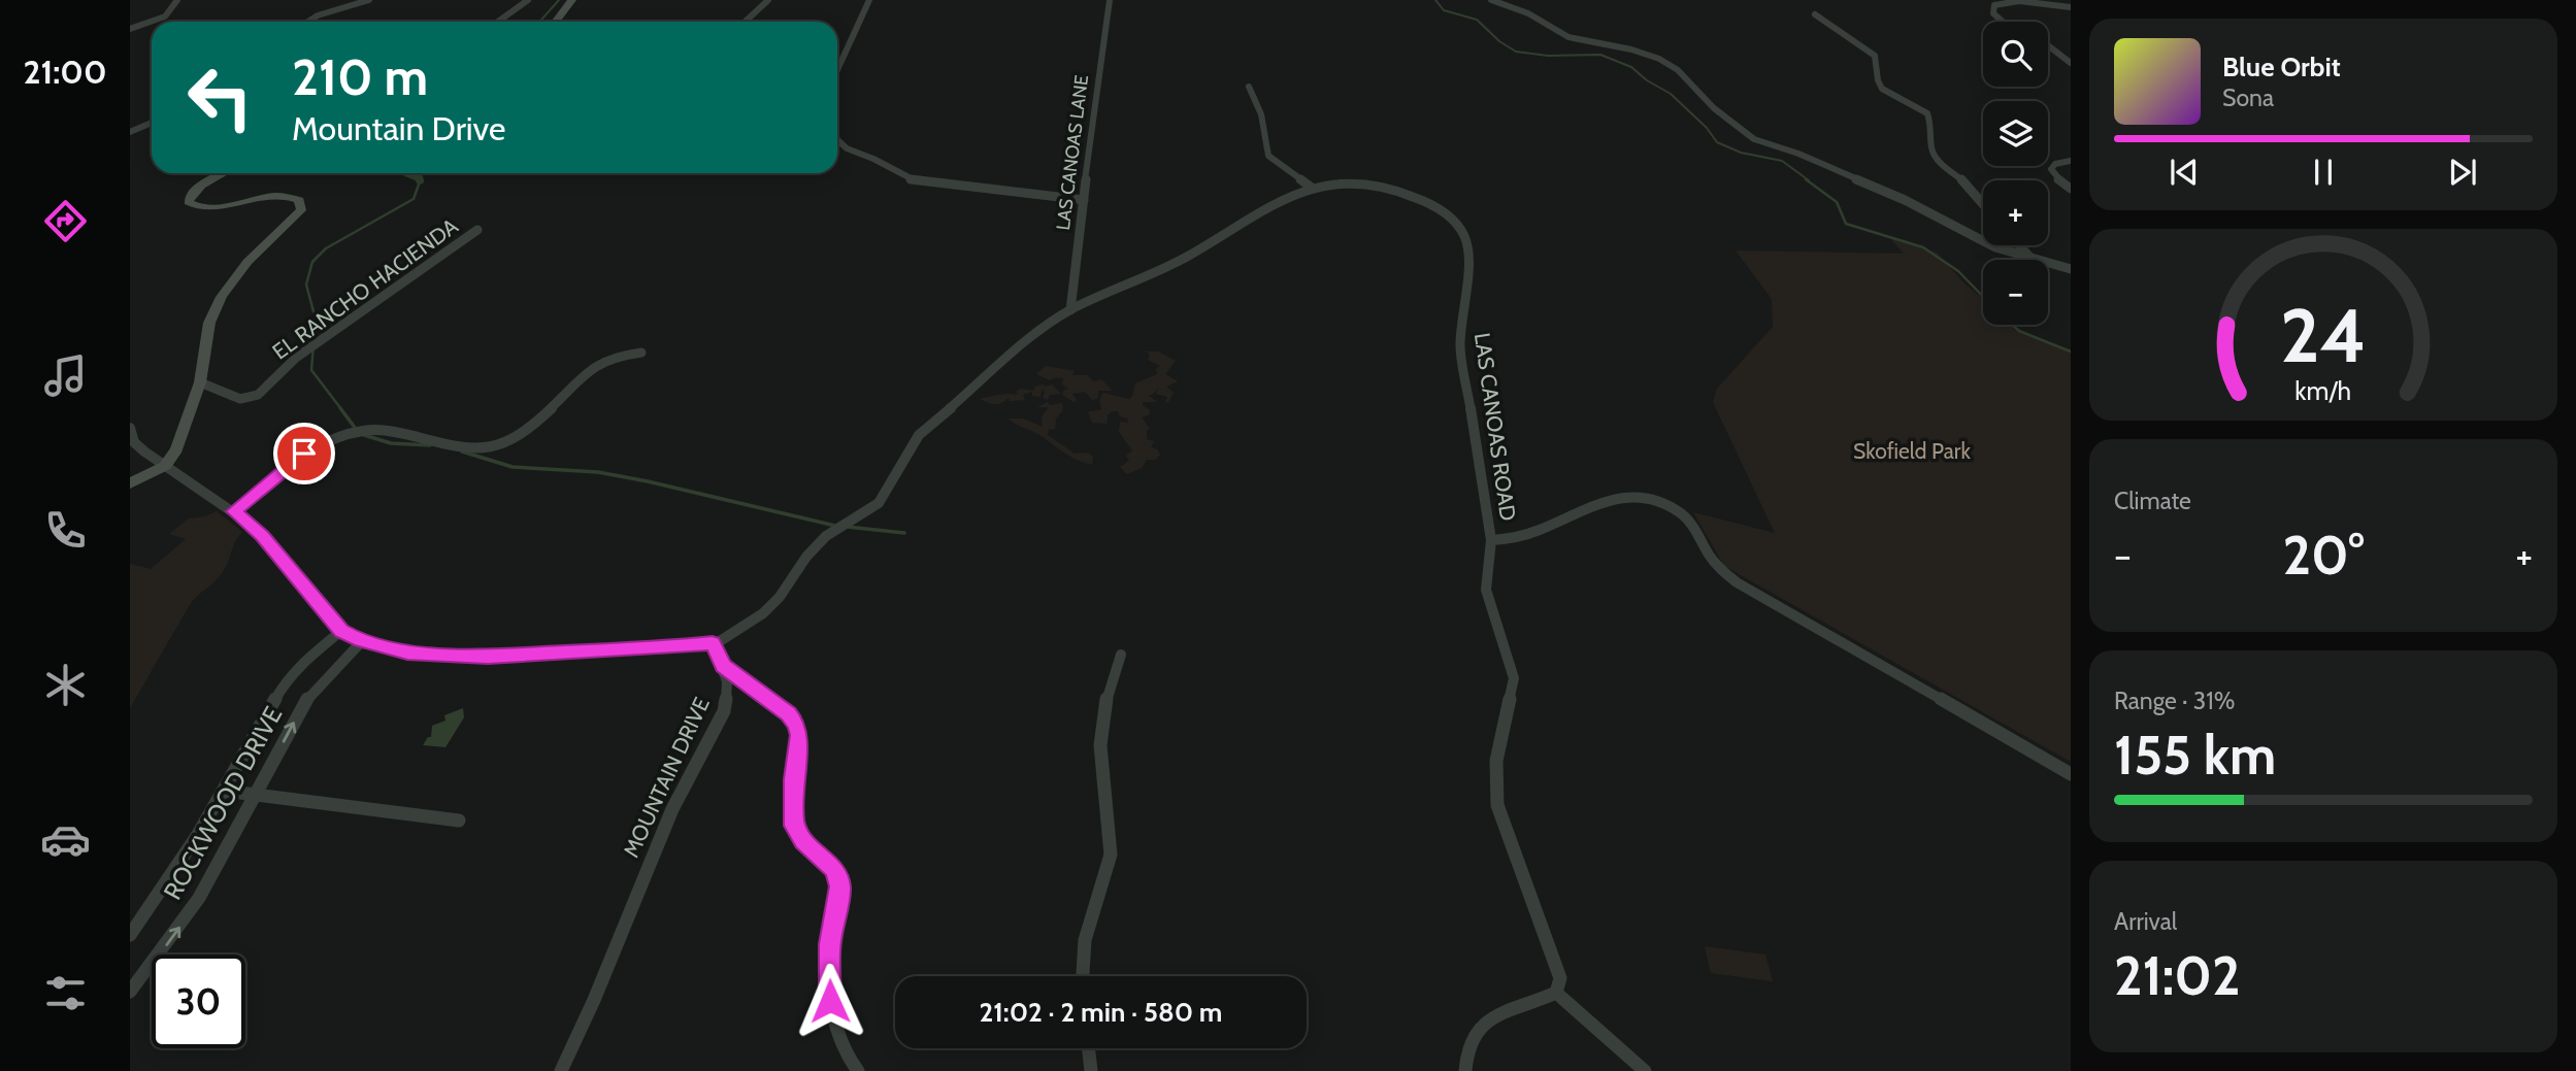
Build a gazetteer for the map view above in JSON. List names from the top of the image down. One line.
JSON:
{"streets":{"street":["LAS CANOAS LANE","EL RANCHO HACIENDA","LAS CANOAS ROAD","MOUNTAIN DRIVE","ROCKWOOD DRIVE"]},"crossings":[["LAS CANOAS LANE","LAS CANOAS ROAD"],["LAS CANOAS ROAD","MOUNTAIN DRIVE"]],"parks":["Skofield Park"],"page":{"tabs":"21:00","map_buttons":["+","−"],"turn":["210 m","Mountain Drive"],"song":["Blue Orbit","Sona"],"tile":["Climate",["Range · 31%","155 km"],["Arrival","21:02"]],"heat":["−","20°","+"],"limit":"30","trip":"21:02 · 2 min · 580 m","gauge":["24","km/h"]}}
